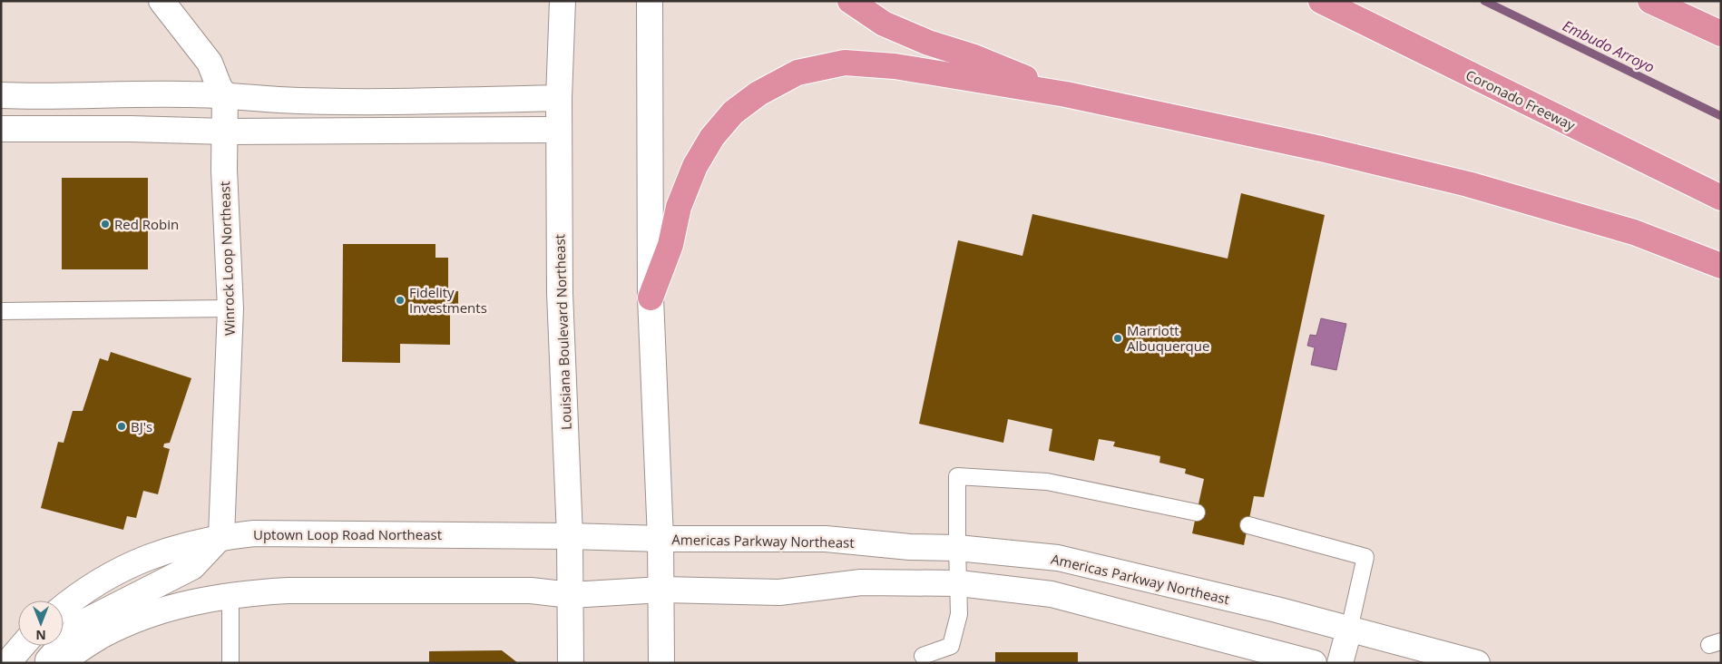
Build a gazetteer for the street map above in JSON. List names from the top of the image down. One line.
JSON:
{"streets":{"highway":["Coronado Freeway"],"street":["Winrock Loop Northeast","Louisiana Boulevard Northeast","Uptown Loop Road Northeast","Americas Parkway Northeast"]},"crossings":[["Winrock Loop Northeast","Uptown Loop Road Northeast"],["Louisiana Boulevard Northeast","Uptown Loop Road Northeast"],["Uptown Loop Road Northeast","Americas Parkway Northeast"]],"water":["Embudo Arroyo"],"places":["Red Robin","Fidelity Investments","Marriott Albuquerque","BJ's"],"north":"bottom"}
